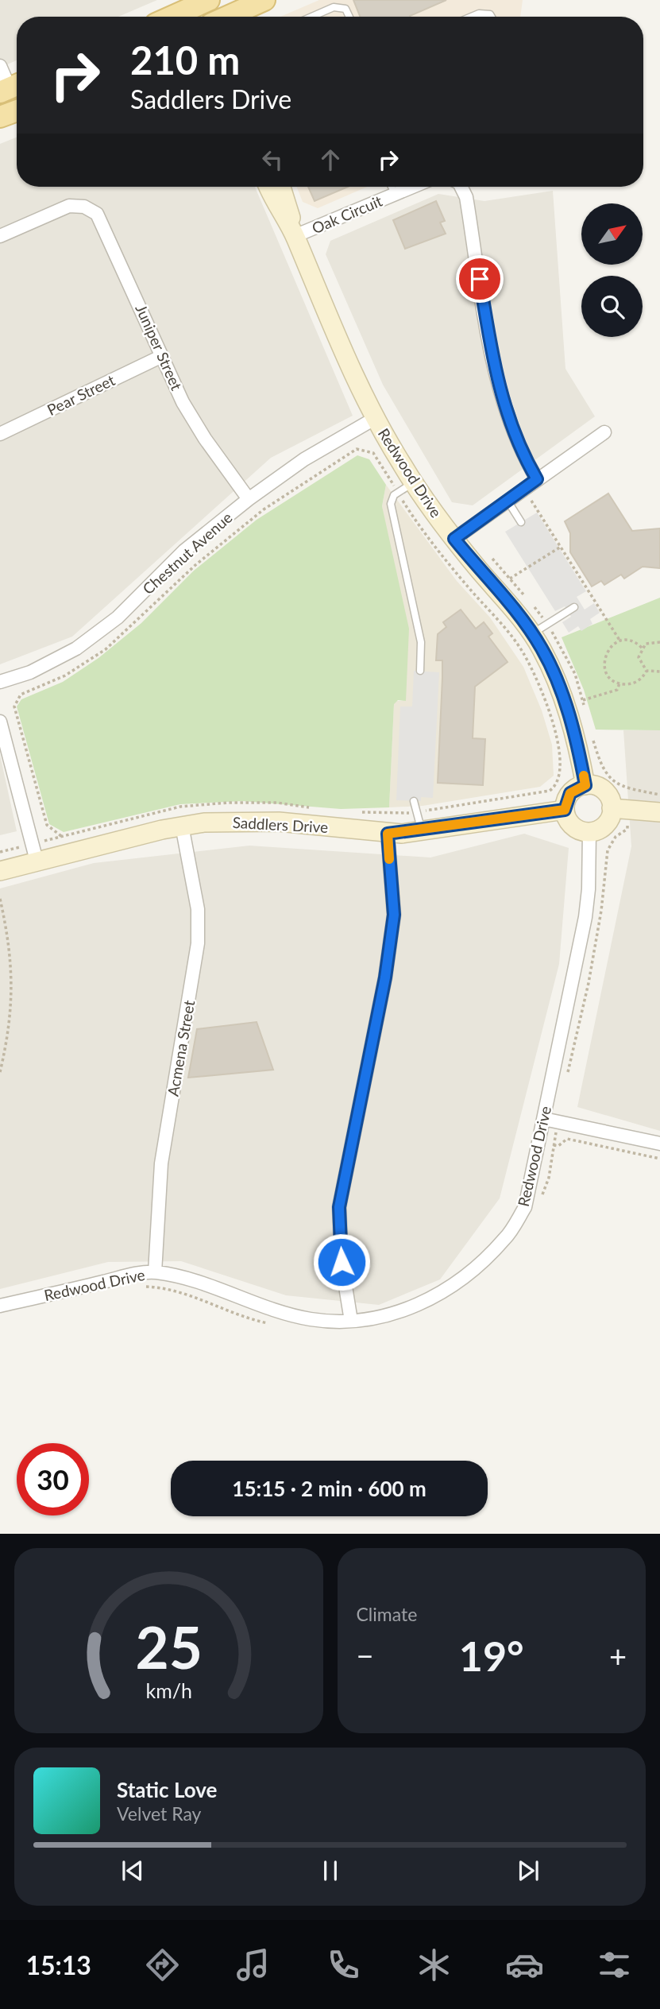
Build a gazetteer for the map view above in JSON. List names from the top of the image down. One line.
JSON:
{"streets":{"street":["Oak Circuit","Juniper Street","Pear Street","Redwood Drive","Chestnut Avenue","Saddlers Drive","Acmena Street"]},"crossings":[["Oak Circuit","Redwood Drive"],["Juniper Street","Pear Street"],["Juniper Street","Chestnut Avenue"],["Redwood Drive","Chestnut Avenue"],["Redwood Drive","Saddlers Drive"],["Redwood Drive","Acmena Street"],["Saddlers Drive","Acmena Street"]],"north":"top right","page":{"turn":["210 m","Saddlers Drive"],"limit":"30","trip":"15:15 · 2 min · 600 m","tile":"Climate","heat":["−","19°","+"],"song":["Static Love","Velvet Ray"],"tabs":"15:13","gauge":["25","km/h"]}}
